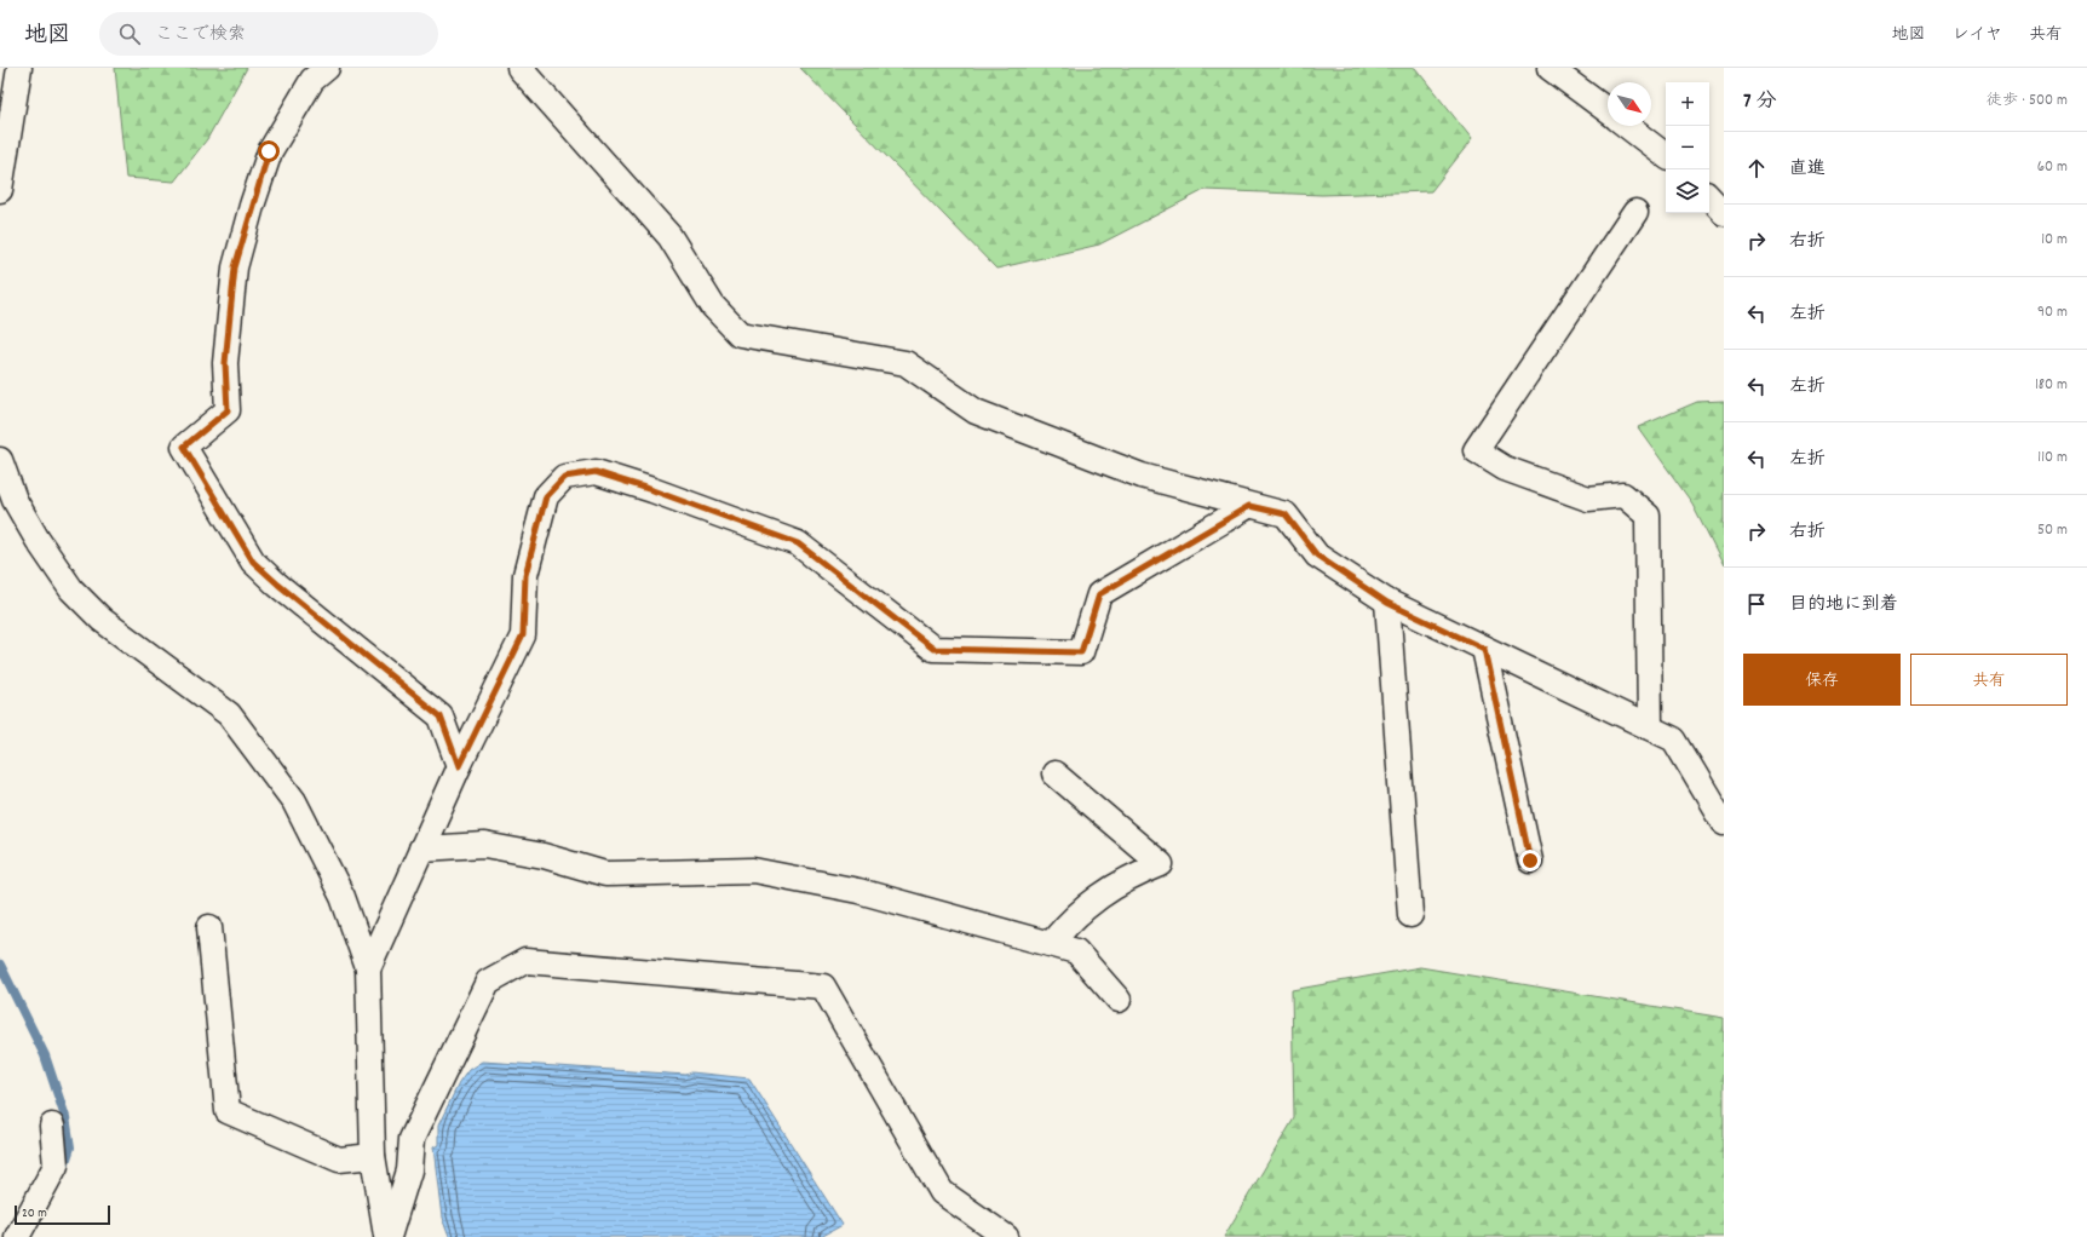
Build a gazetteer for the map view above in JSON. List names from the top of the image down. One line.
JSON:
{"scale_bar":"20 m","north":"bottom right","page":{"header":"地図","search":"ここで検索","nav":["地図","レイヤ","共有"],"heading":["7 分","徒歩 · 500 m"],"map_buttons":["+","−"],"list":[["直進","60 m"],["右折","10 m"],["左折","90 m"],["左折","180 m"],["左折","110 m"],["右折","50 m"],"目的地に到着"],"buttons":["保存","共有"],"scale":"20 m"}}
